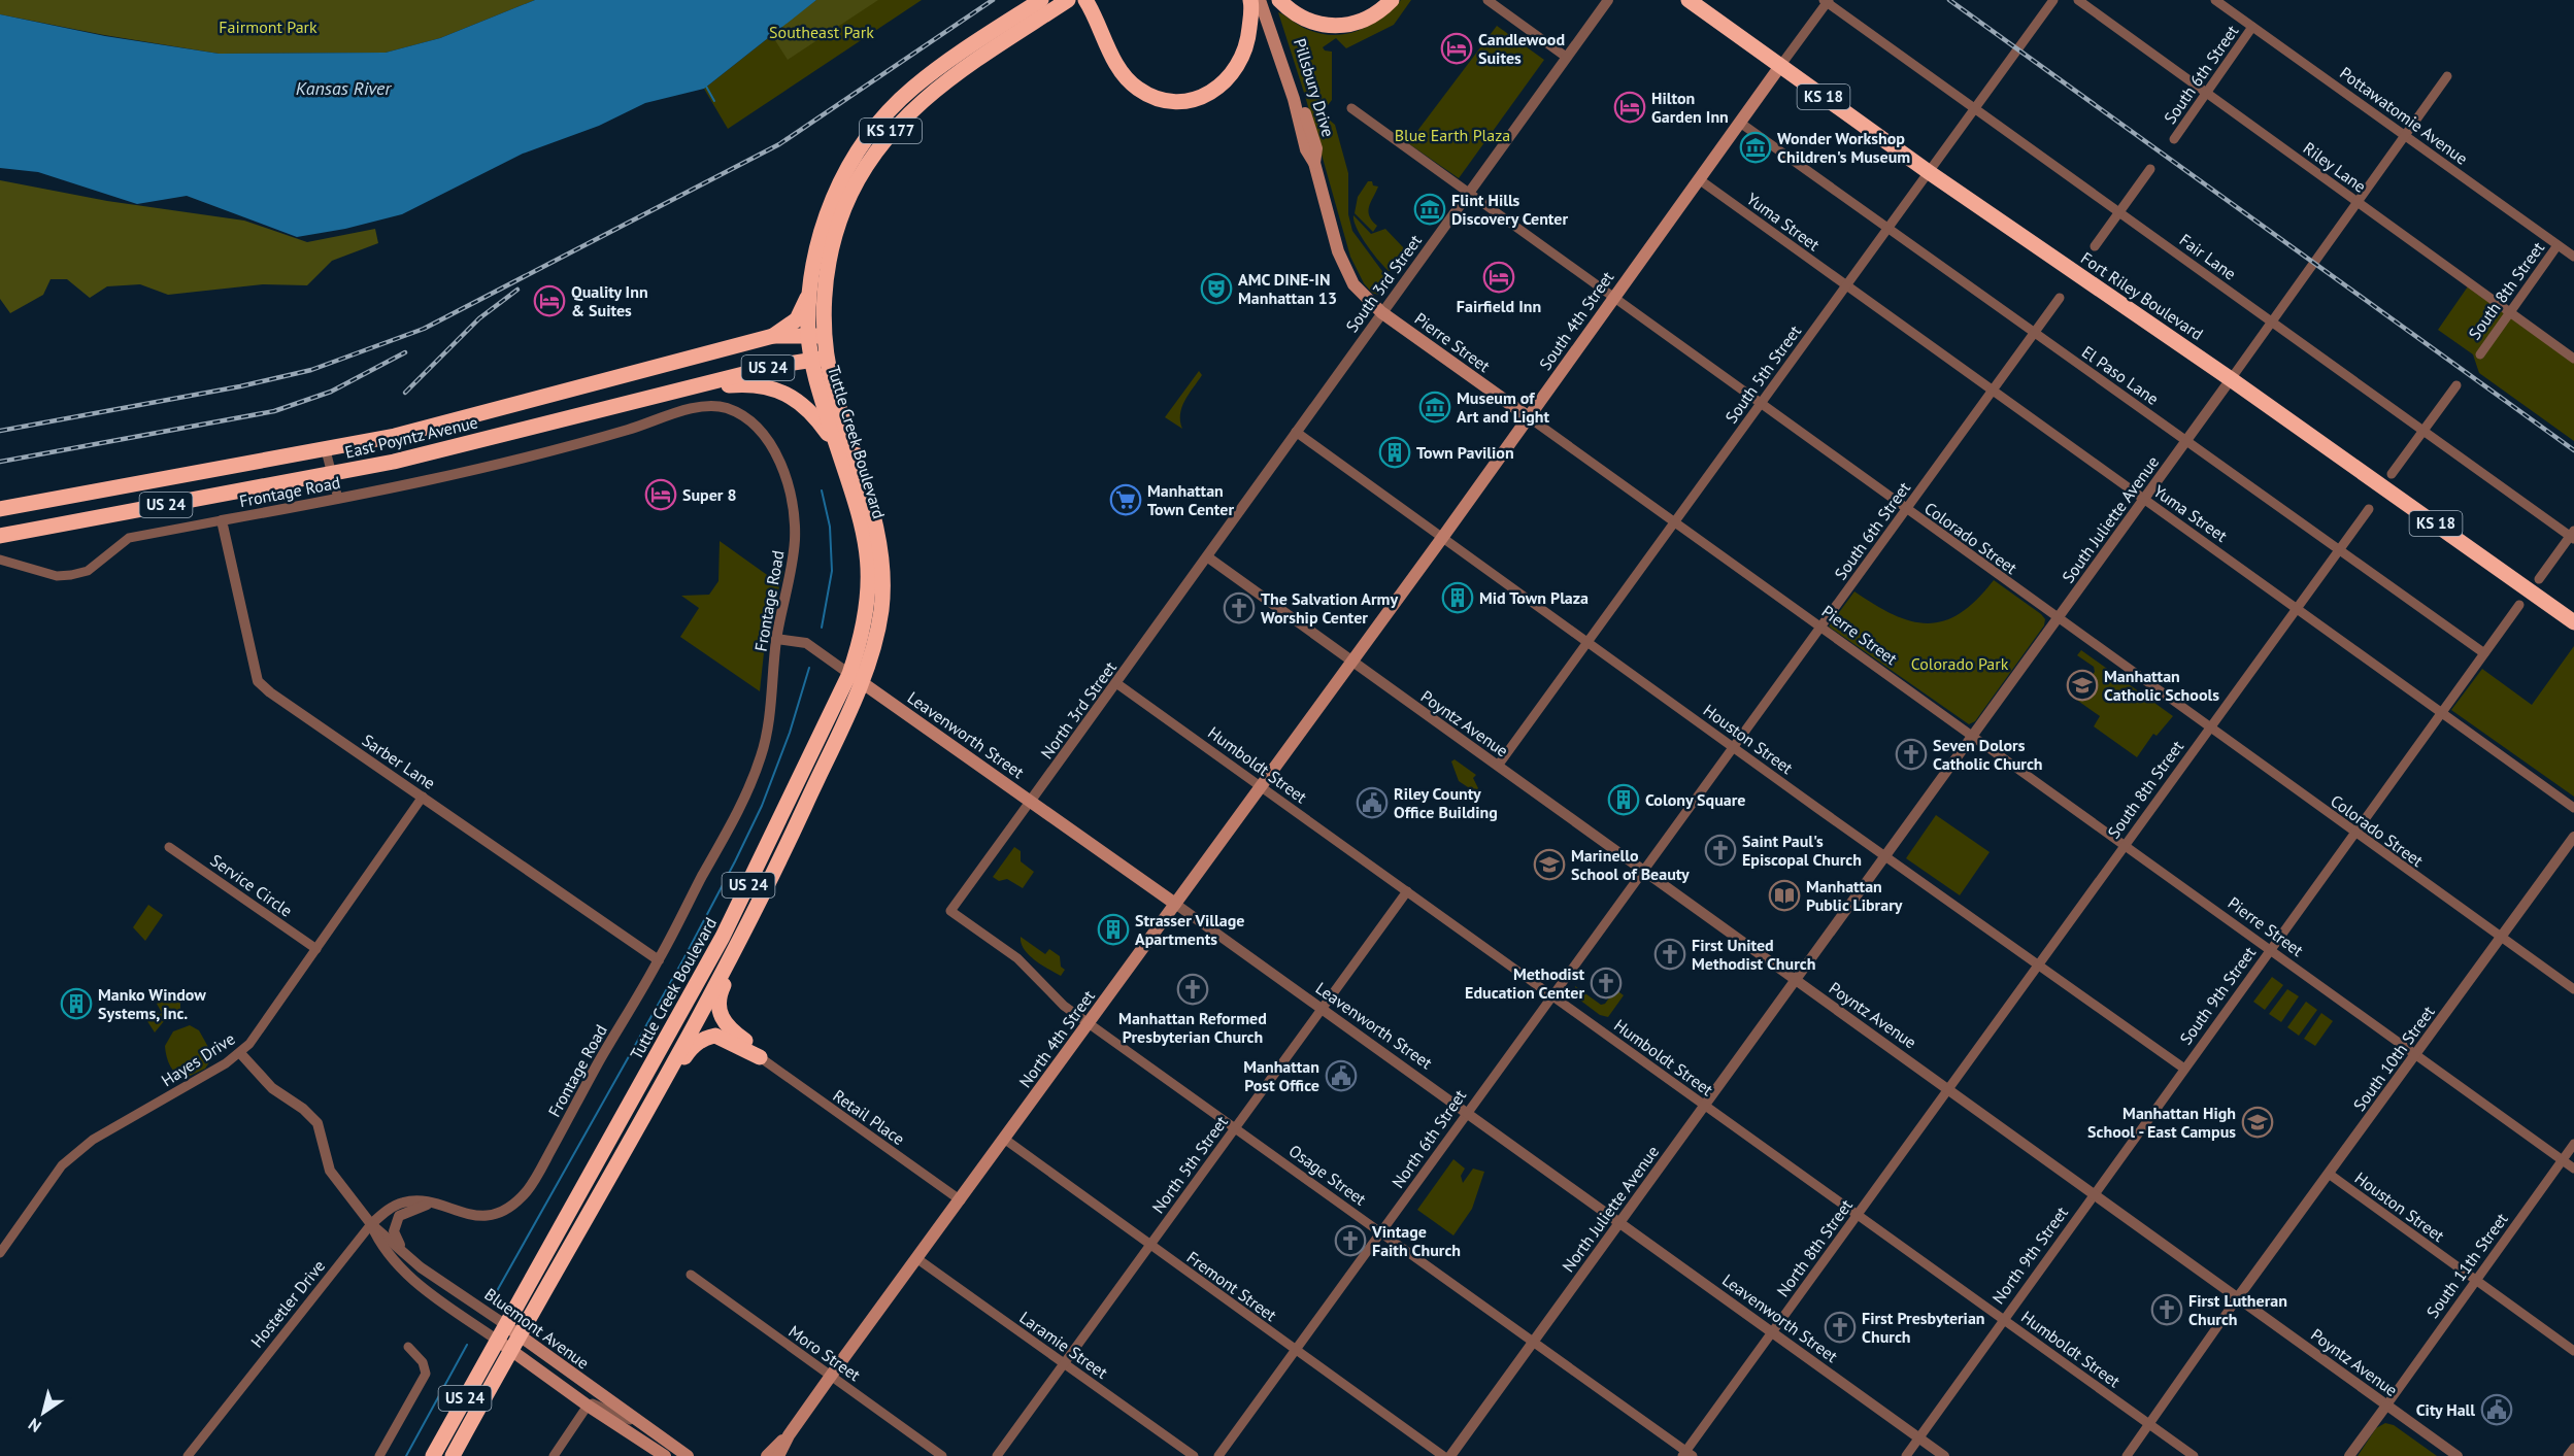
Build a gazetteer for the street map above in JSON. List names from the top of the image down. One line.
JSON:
{"streets":{"highway":["KS 18","KS 177","Fort Riley Boulevard","US 24","East Poyntz Avenue","Tuttle Creek Boulevard"],"main road":["Pillsbury Drive","South 4th Street","Pierre Street","Leavenworth Street","North 4th Street","Bluemont Avenue"],"street":["South 6th Street","Pottawatomie Avenue","Riley Lane","Yuma Street","Fair Lane","South 3rd Street","South 8th Street","South 5th Street","El Paso Lane","Frontage Road","South Juliette Avenue","Colorado Street","North 3rd Street","Poyntz Avenue","Houston Street","Sarber Lane","Humboldt Street","Service Circle","South 9th Street","South 10th Street","Hayes Drive","Retail Place","North 6th Street","North 5th Street","Osage Street","North Juliette Avenue","North 8th Street","North 9th Street","South 11th Street","Fremont Street","Hostetler Drive","Laramie Street","Moro Street"]},"crossings":[["South 6th Street","Pottawatomie Avenue"],["South 6th Street","Riley Lane"],["South 6th Street","Yuma Street"],["South 6th Street","Pierre Street"],["South 6th Street","El Paso Lane"],["South 6th Street","Colorado Street"],["South 6th Street","Poyntz Avenue"],["South 6th Street","Houston Street"],["South 6th Street","North 6th Street"],["Pillsbury Drive","Pierre Street"],["Pottawatomie Avenue","South 8th Street"],["Pottawatomie Avenue","South Juliette Avenue"],["KS 177","East Poyntz Avenue"],["KS 177","Tuttle Creek Boulevard"],["Riley Lane","South 8th Street"],["Riley Lane","South Juliette Avenue"],["Yuma Street","South 8th Street"],["Yuma Street","South 4th Street"],["Yuma Street","South 5th Street"],["Yuma Street","South Juliette Avenue"],["Yuma Street","South 9th Street"],["Fair Lane","South 4th Street"],["Fair Lane","South 5th Street"],["Fair Lane","South Juliette Avenue"],["South 3rd Street","Pierre Street"],["South 3rd Street","Colorado Street"],["South 3rd Street","North 3rd Street"],["South 3rd Street","Poyntz Avenue"],["South 3rd Street","Houston Street"],["South 8th Street","Pierre Street"],["South 8th Street","El Paso Lane"],["South 8th Street","Colorado Street"],["South 8th Street","Poyntz Avenue"],["South 8th Street","Houston Street"],["South 8th Street","North 8th Street"],["Fort Riley Boulevard","South 4th Street"],["Fort Riley Boulevard","South 5th Street"],["Fort Riley Boulevard","South Juliette Avenue"],["South 4th Street","Pierre Street"],["South 4th Street","El Paso Lane"],["South 4th Street","Colorado Street"],["South 4th Street","Poyntz Avenue"],["South 4th Street","Houston Street"],["South 4th Street","North 4th Street"],["Pierre Street","South 5th Street"],["Pierre Street","South Juliette Avenue"],["Pierre Street","South 9th Street"],["Pierre Street","South 10th Street"],["Pierre Street","South 11th Street"],["US 24","East Poyntz Avenue"],["US 24","Tuttle Creek Boulevard"],["South 5th Street","El Paso Lane"],["South 5th Street","Colorado Street"],["South 5th Street","Poyntz Avenue"],["South 5th Street","Houston Street"],["El Paso Lane","South Juliette Avenue"],["El Paso Lane","South 9th Street"],["East Poyntz Avenue","Tuttle Creek Boulevard"],["Tuttle Creek Boulevard","Leavenworth Street"],["Tuttle Creek Boulevard","Bluemont Avenue"],["Frontage Road","Leavenworth Street"],["Frontage Road","Sarber Lane"],["Frontage Road","Hostetler Drive"],["South Juliette Avenue","Colorado Street"],["South Juliette Avenue","Poyntz Avenue"],["South Juliette Avenue","Houston Street"],["South Juliette Avenue","North Juliette Avenue"],["Colorado Street","South 9th Street"],["Colorado Street","South 10th Street"],["North 3rd Street","Poyntz Avenue"],["North 3rd Street","Leavenworth Street"],["North 3rd Street","Humboldt Street"],["North 3rd Street","Osage Street"],["Poyntz Avenue","South 9th Street"],["Poyntz Avenue","North 4th Street"],["Poyntz Avenue","South 10th Street"],["Poyntz Avenue","North 6th Street"],["Poyntz Avenue","North Juliette Avenue"],["Poyntz Avenue","North 8th Street"],["Poyntz Avenue","North 9th Street"],["Poyntz Avenue","South 11th Street"],["Leavenworth Street","North 4th Street"],["Leavenworth Street","North 6th Street"],["Leavenworth Street","North 5th Street"],["Leavenworth Street","North Juliette Avenue"],["Leavenworth Street","North 8th Street"],["Leavenworth Street","North 9th Street"],["Houston Street","South 9th Street"],["Houston Street","South 10th Street"],["Houston Street","South 11th Street"],["Sarber Lane","Hayes Drive"],["Humboldt Street","North 4th Street"],["Humboldt Street","North 6th Street"],["Humboldt Street","North 5th Street"],["Humboldt Street","North Juliette Avenue"],["Humboldt Street","North 8th Street"],["Humboldt Street","North 9th Street"],["Service Circle","Hayes Drive"],["South 9th Street","North 9th Street"],["North 4th Street","Retail Place"],["North 4th Street","Osage Street"],["North 4th Street","Fremont Street"],["North 4th Street","Laramie Street"],["North 4th Street","Moro Street"],["Hayes Drive","Bluemont Avenue"],["North 6th Street","Osage Street"],["North 6th Street","Fremont Street"],["North 5th Street","Osage Street"],["North 5th Street","Fremont Street"],["North 5th Street","Laramie Street"],["Osage Street","North Juliette Avenue"],["Osage Street","North 8th Street"],["Hostetler Drive","Bluemont Avenue"]],"water":["Kansas River"],"parks":["Fairmont Park","Southeast Park","Blue Earth Plaza","Colorado Park"],"places":{"hotel":["Candlewood Suites","Hilton Garden Inn","Fairfield Inn","Quality Inn & Suites","Super 8"],"museum":["Wonder Workshop Children's Museum","Flint Hills Discovery Center","Museum of Art and Light"],"theatre":["AMC DINE-IN Manhattan 13"],"building":["Town Pavilion","Mid Town Plaza","Colony Square","Strasser Village Apartments","Manko Window Systems, Inc."],"supermarket":["Manhattan Town Center"],"church":["The Salvation Army Worship Center","Seven Dolors Catholic Church","Saint Paul's Episcopal Church","First United Methodist Church","Methodist Education Center","Manhattan Reformed Presbyterian Church","Vintage Faith Church","First Lutheran Church","First Presbyterian Church"],"school or university":["Manhattan Catholic Schools","Marinello School of Beauty","Manhattan High School - East Campus"],"public building":["Riley County Office Building","Manhattan Post Office","City Hall"],"library":["Manhattan Public Library"]},"north":"bottom left"}
